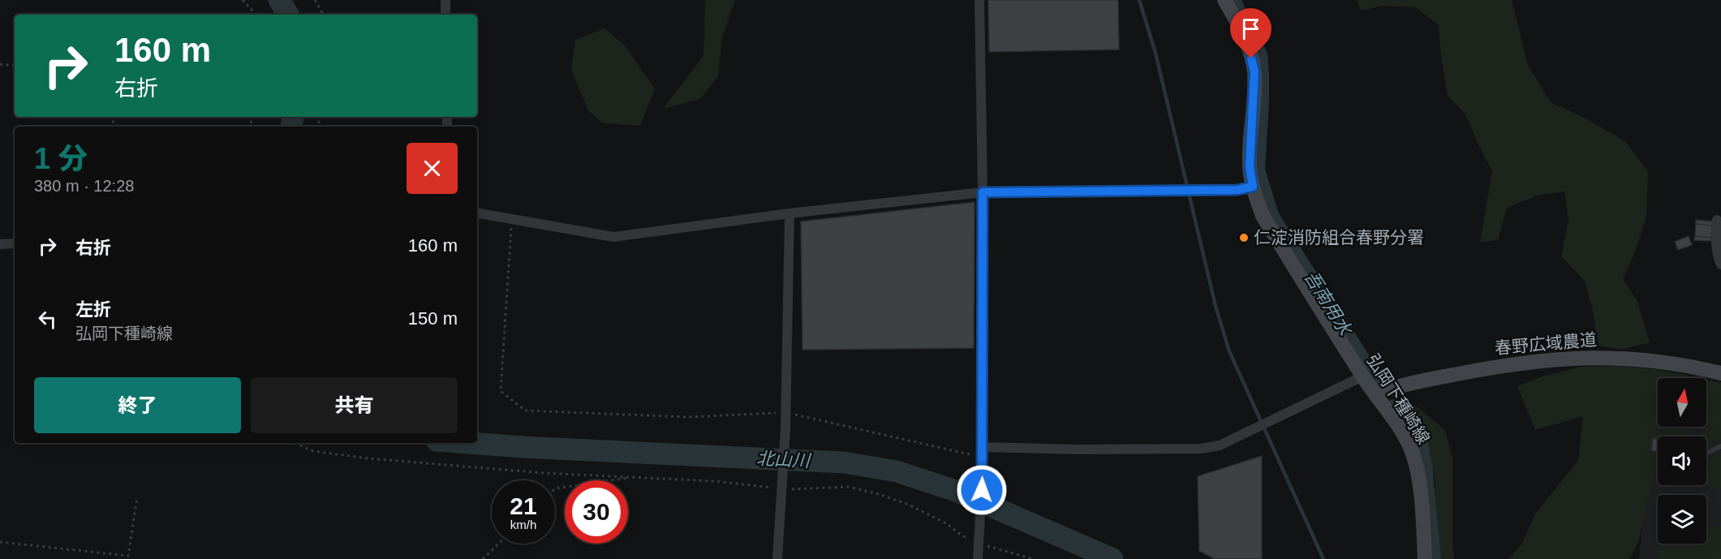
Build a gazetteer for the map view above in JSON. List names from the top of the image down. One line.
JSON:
{"streets":{"main road":["春野広域農道","弘岡下種崎線"]},"crossings":[["春野広域農道","弘岡下種崎線"]],"water":["吾南用水","北山川"],"places":["仁淀消防組合春野分署"],"north":"top","page":{"turn":["160 m","右折"],"heading":["1 分","380 m · 12:28"],"list":[{"name":"右折","value":"160 m"},{"name":"左折","note":"弘岡下種崎線","value":"150 m"}],"buttons":["終了","共有"],"speed":"21 km/h","limit":"30"}}
